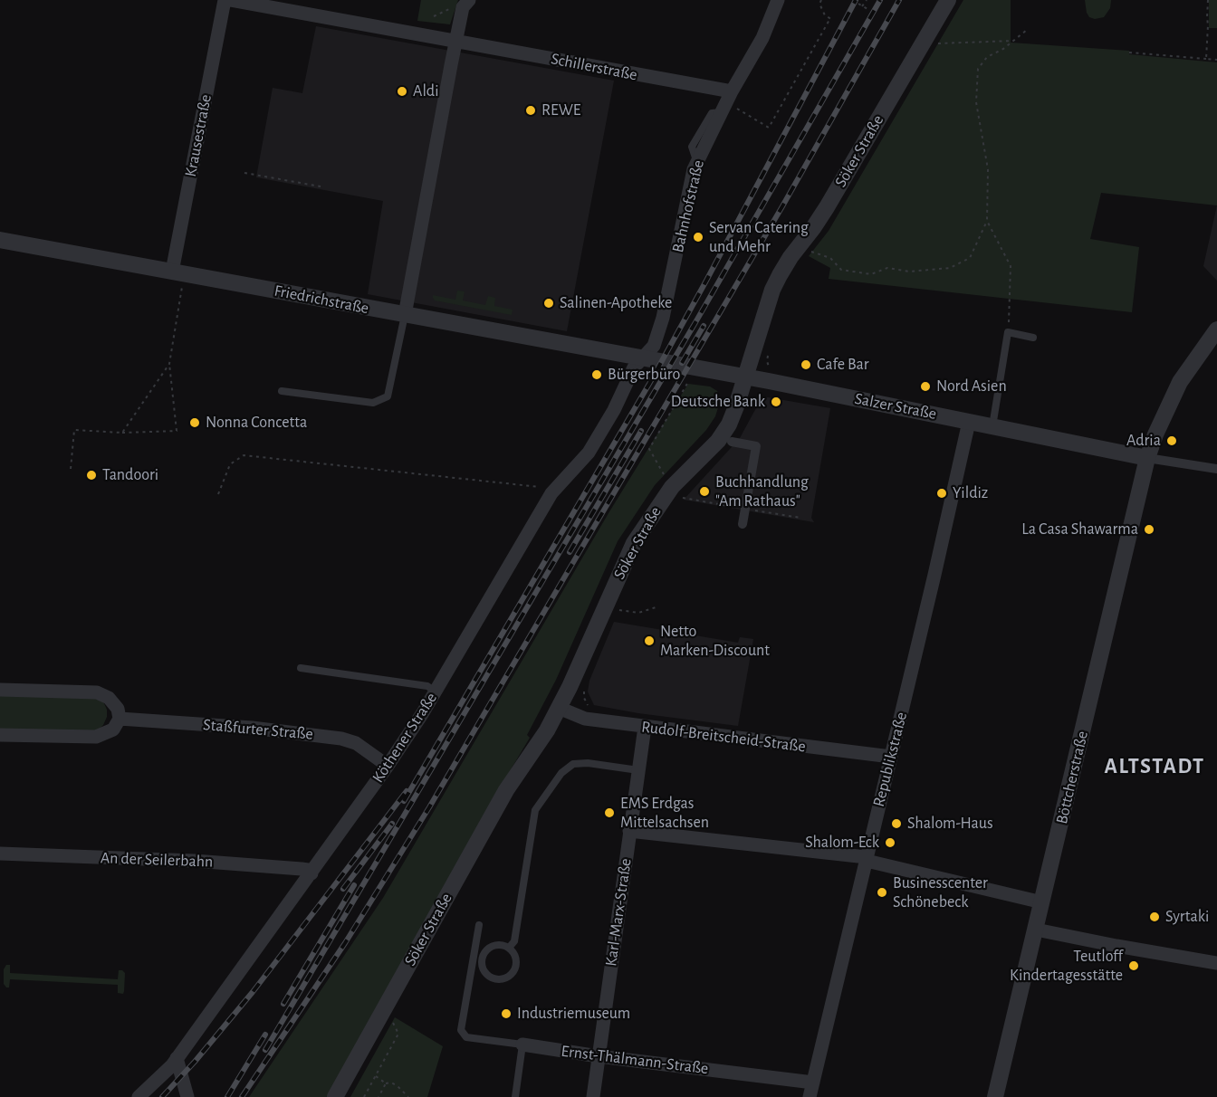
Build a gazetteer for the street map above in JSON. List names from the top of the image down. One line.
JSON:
{"streets":{"street":["Schillerstraße","Krausestraße","Söker Straße","Bahnhofstraße","Friedrichstraße","Salzer Straße","Staßfurter Straße","Rudolf-Breitscheid-Straße","Köthener Straße","Republikstraße","Böttcherstraße","An der Seilerbahn","Karl-Marx-Straße","Ernst-Thälmann-Straße"]},"crossings":[["Schillerstraße","Bahnhofstraße"],["Krausestraße","Friedrichstraße"],["Söker Straße","Salzer Straße"],["Söker Straße","Rudolf-Breitscheid-Straße"],["Bahnhofstraße","Friedrichstraße"],["Bahnhofstraße","Salzer Straße"],["Bahnhofstraße","Köthener Straße"],["Friedrichstraße","Salzer Straße"],["Friedrichstraße","Köthener Straße"],["Salzer Straße","Köthener Straße"],["Salzer Straße","Republikstraße"],["Salzer Straße","Böttcherstraße"],["Staßfurter Straße","Köthener Straße"],["Rudolf-Breitscheid-Straße","Republikstraße"],["Rudolf-Breitscheid-Straße","Karl-Marx-Straße"],["Köthener Straße","An der Seilerbahn"],["Republikstraße","Ernst-Thälmann-Straße"],["Karl-Marx-Straße","Ernst-Thälmann-Straße"]],"districts":["ALTSTADT"],"places":["Aldi","REWE","Servan Catering und Mehr","Salinen-Apotheke","Cafe Bar","Bürgerbüro","Nord Asien","Deutsche Bank","Nonna Concetta","Adria","Tandoori","Buchhandlung \"Am Rathaus\"","Yildiz","La Casa Shawarma","Netto Marken-Discount","EMS Erdgas Mittelsachsen","Shalom-Haus","Shalom-Eck","Businesscenter Schönebeck","Syrtaki","Teutloff Kindertagesstätte","Industriemuseum"]}
